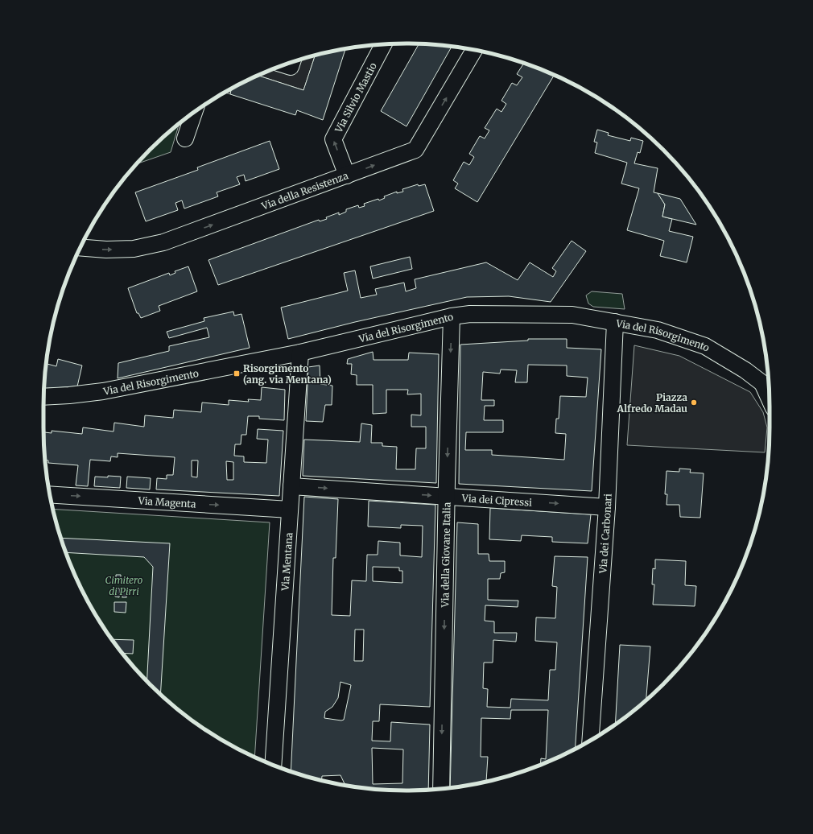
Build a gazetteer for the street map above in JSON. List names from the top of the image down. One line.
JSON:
{"streets":{"street":["Via Silvio Mastio","Via della Resistenza","Via del Risorgimento","Via dei Cipressi","Via Magenta","Via dei Carbonari","Via della Giovane Italia","Via Mentana"]},"crossings":[["Via Silvio Mastio","Via della Resistenza"],["Via del Risorgimento","Via dei Carbonari"],["Via del Risorgimento","Via della Giovane Italia"],["Via del Risorgimento","Via Mentana"],["Via dei Cipressi","Via dei Carbonari"],["Via dei Cipressi","Via della Giovane Italia"],["Via dei Cipressi","Via Mentana"],["Via Magenta","Via Mentana"]],"one_way":["Via Silvio Mastio","Via della Resistenza","Via dei Cipressi","Via Magenta","Via della Giovane Italia"],"parks":["Cimitero di Pirri"],"places":{"transit":["Risorgimento (ang. via Mentana)"],"other":["Piazza Alfredo Madau"]}}
